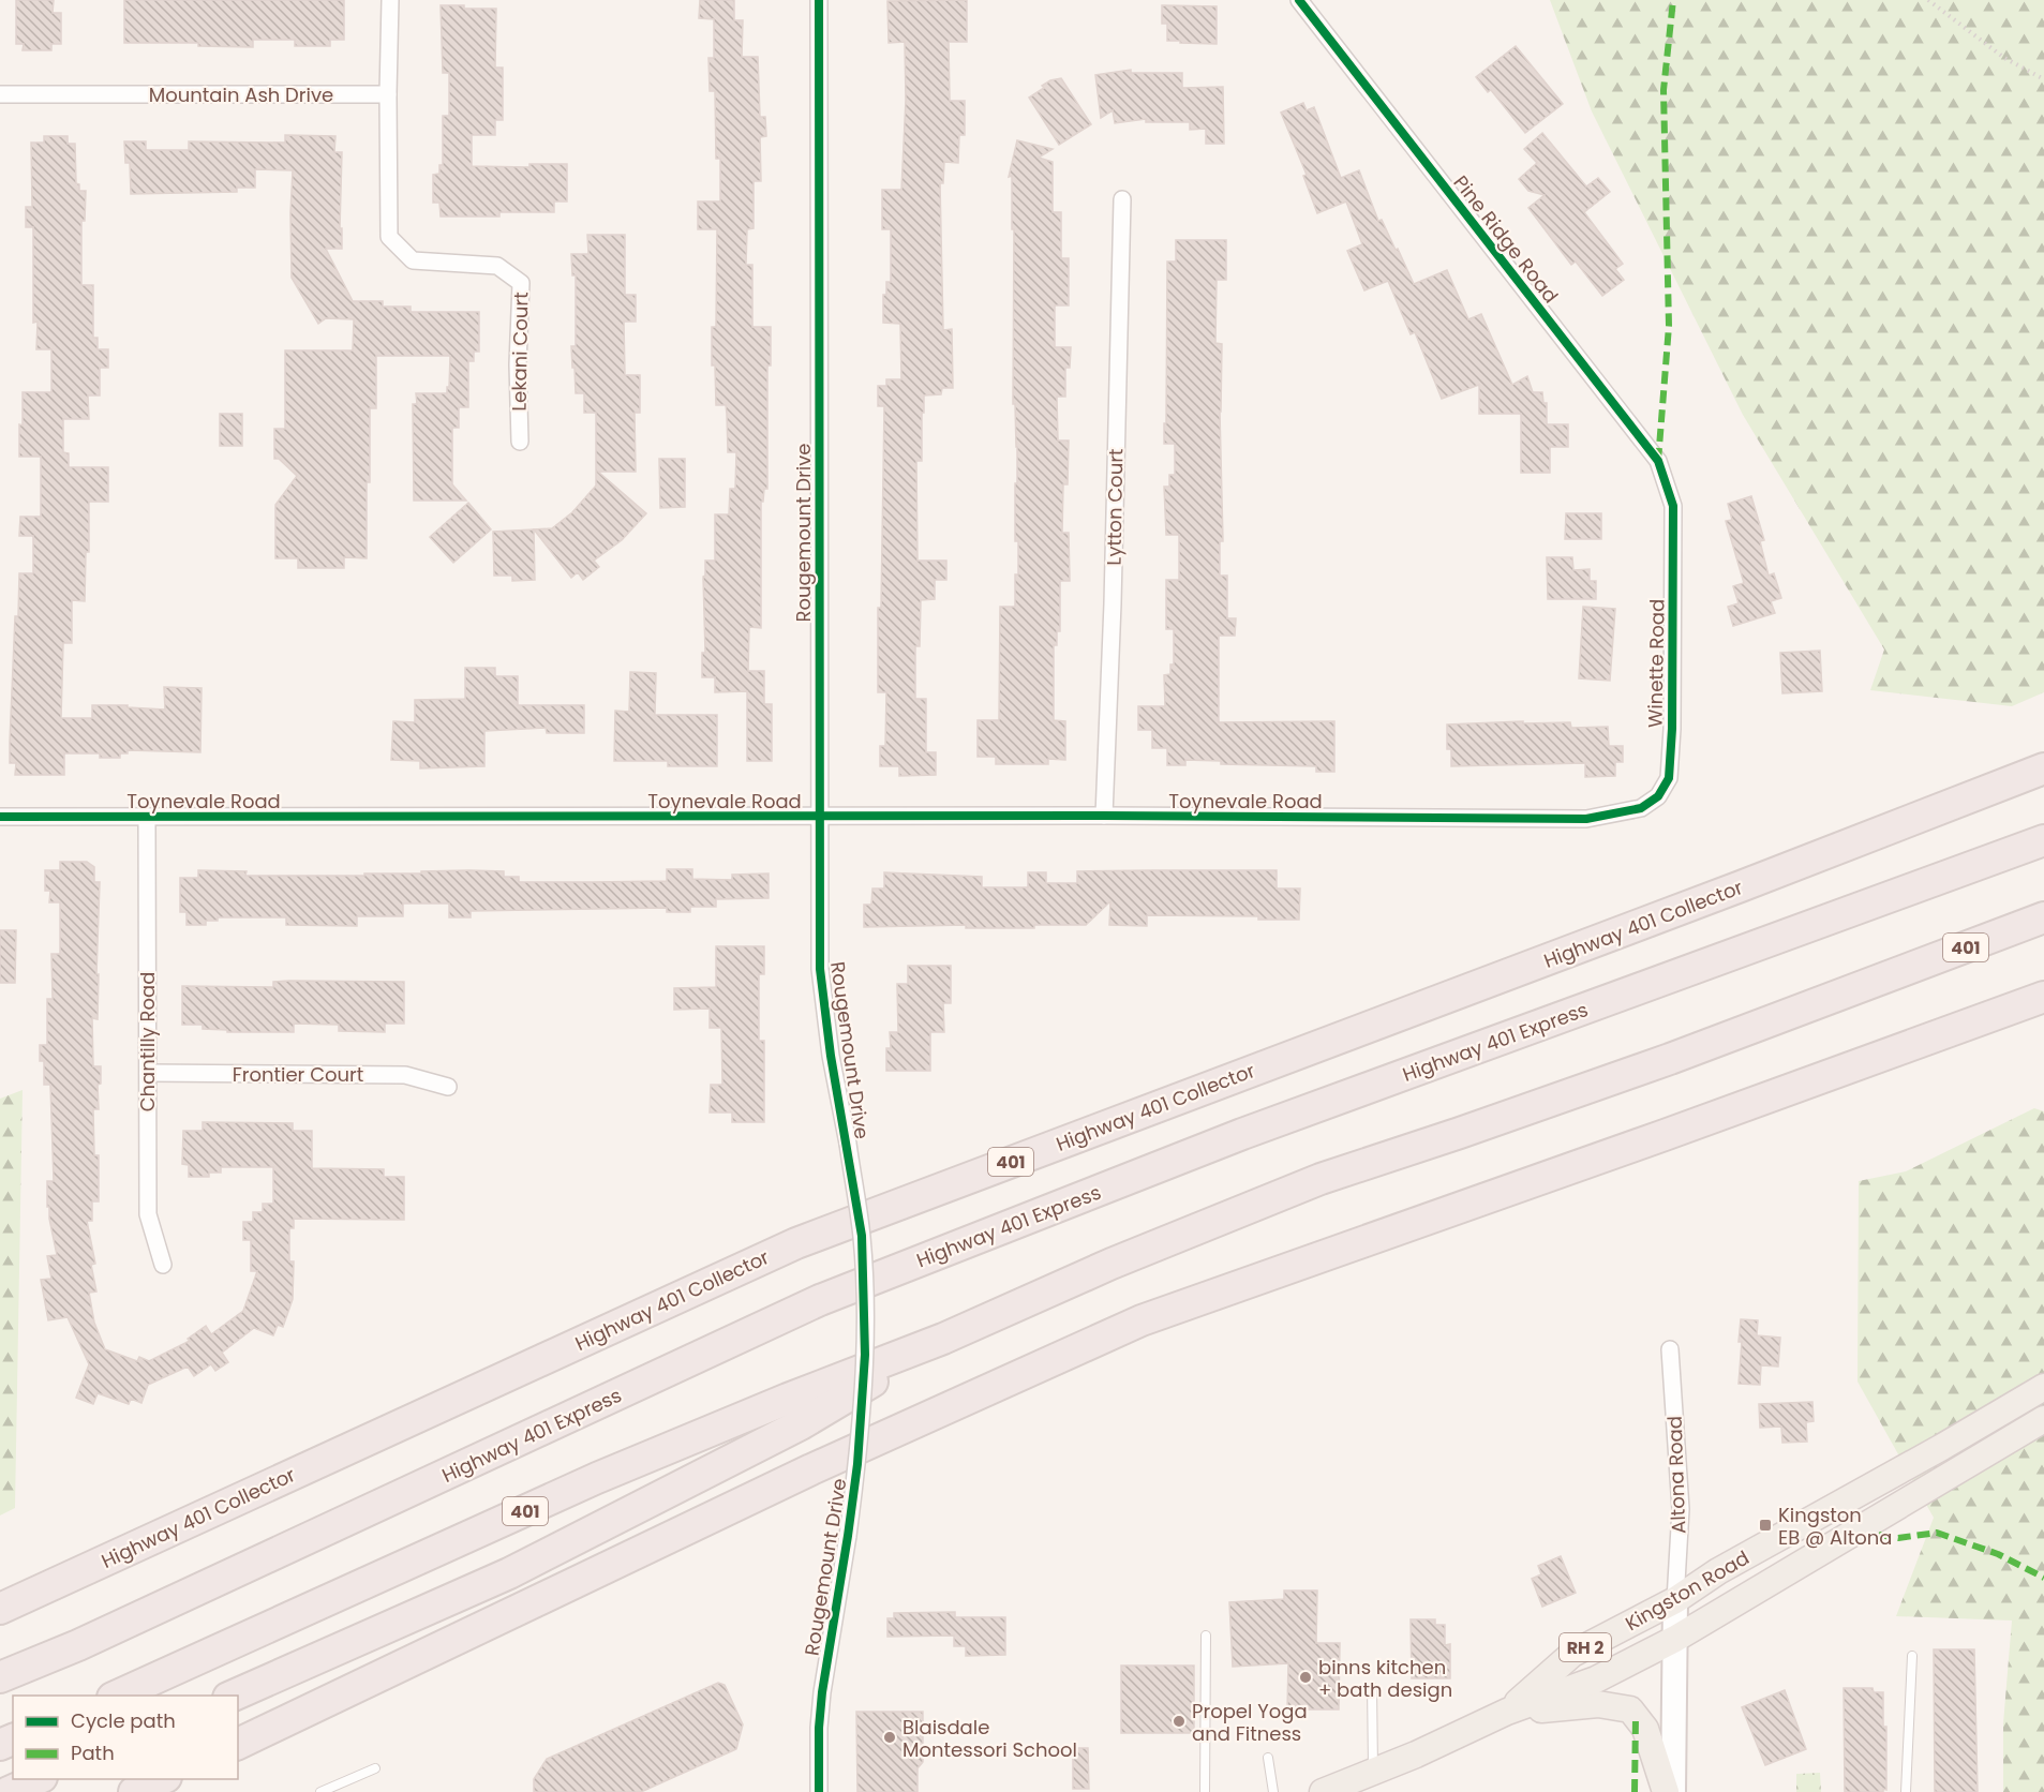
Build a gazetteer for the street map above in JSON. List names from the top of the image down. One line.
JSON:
{"streets":{"highway":["Highway 401 Collector","401","Highway 401 Express"],"main road":["Altona Road","Kingston Road","RH 2"],"street":["Mountain Ash Drive","Pine Ridge Road","Lekani Court","Lytton Court","Rougemount Drive","Winette Road","Toynevale Road","Chantilly Road","Frontier Court"]},"crossings":[["Mountain Ash Drive","Lekani Court"],["Pine Ridge Road","Winette Road"],["Lytton Court","Toynevale Road"],["Rougemount Drive","Toynevale Road"],["Winette Road","Toynevale Road"],["Toynevale Road","Chantilly Road"],["Chantilly Road","Frontier Court"],["Altona Road","Kingston Road"]],"places":{"transit":["Kingston EB @ Altona"],"other":["binns kitchen + bath design","Propel Yoga and Fitness","Blaisdale Montessori School"]},"legend":["Cycle path","Path"]}
